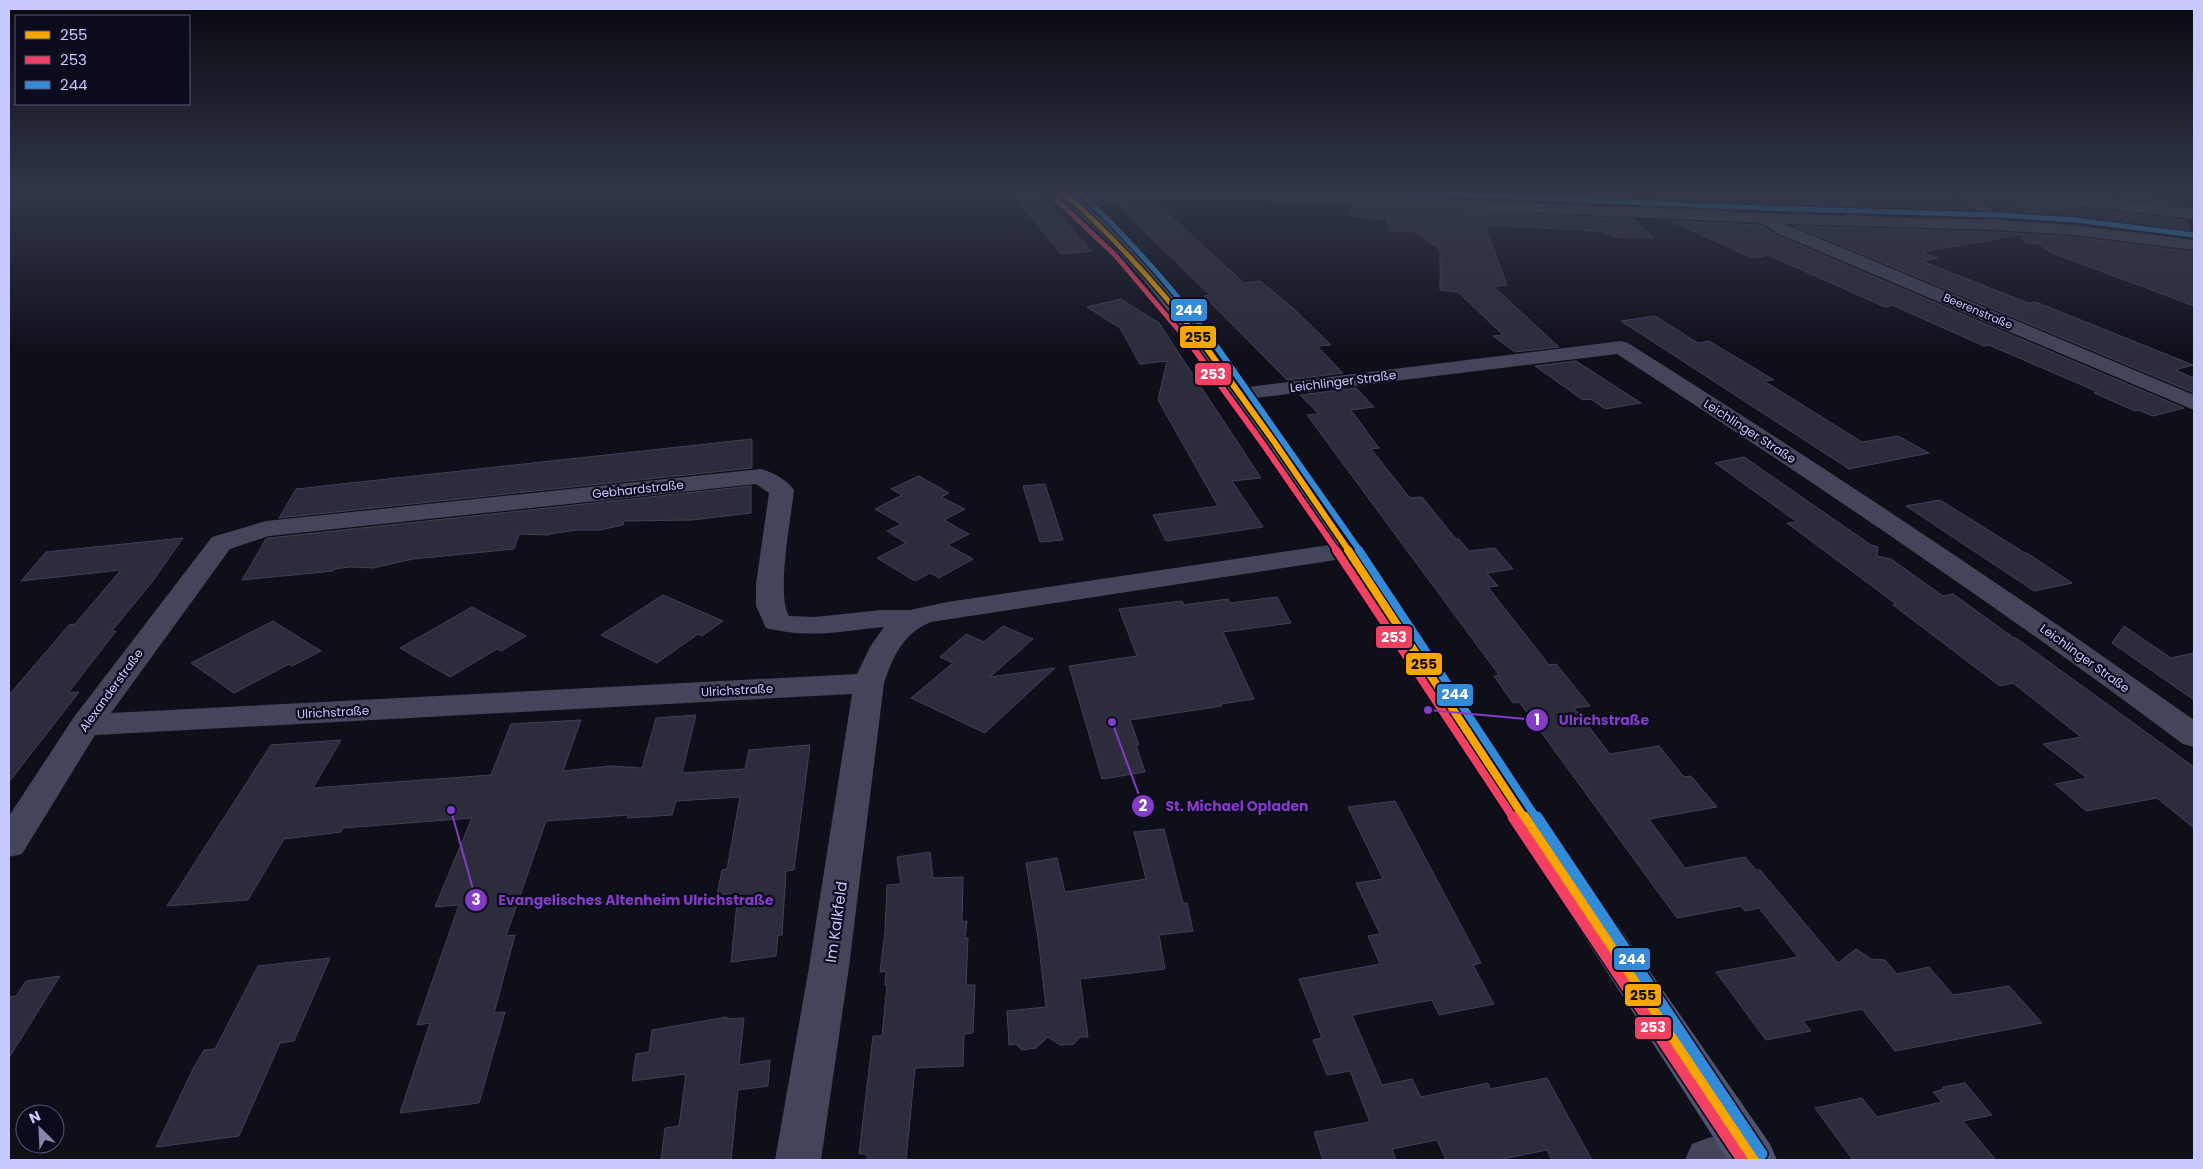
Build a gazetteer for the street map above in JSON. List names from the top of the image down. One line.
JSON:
{"streets":{"street":["Beerenstraße","Leichlinger Straße","Gebhardstraße","Alexanderstraße","Ulrichstraße","Im Kalkfeld"]},"crossings":[["Gebhardstraße","Alexanderstraße"],["Alexanderstraße","Ulrichstraße"],["Ulrichstraße","Im Kalkfeld"]],"places":["Ulrichstraße","St. Michael Opladen","Evangelisches Altenheim Ulrichstraße"],"lines":["transit line 255","transit line 253","transit line 244"],"legend":["255","253","244"],"north":"top left"}
